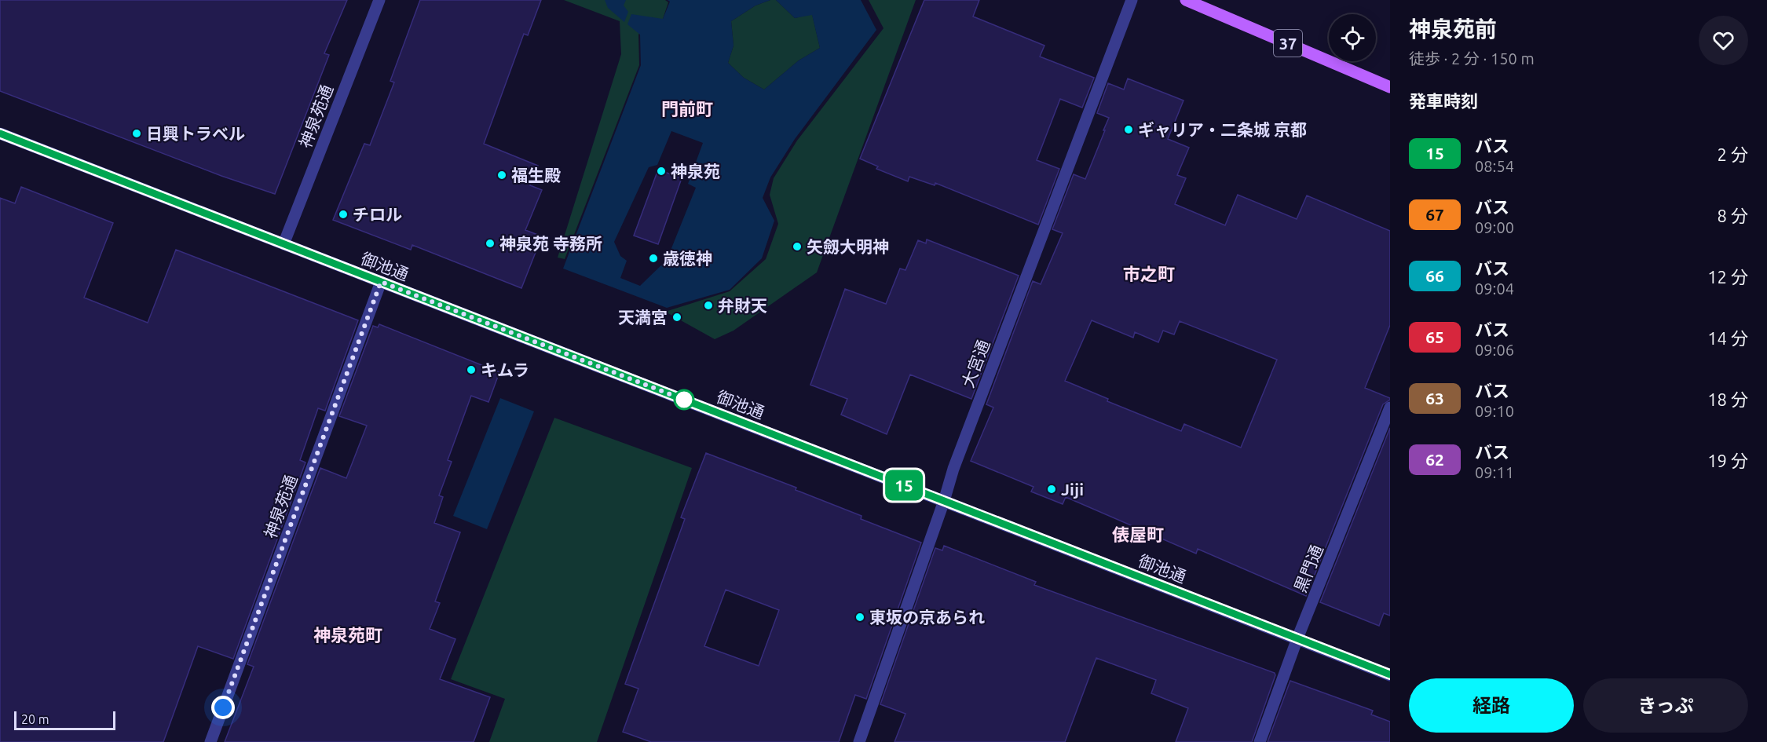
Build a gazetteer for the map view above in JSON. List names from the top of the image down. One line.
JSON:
{"streets":{"main road":["37"],"street":["神泉苑通","御池通","大宮通","黒門通"]},"crossings":[["神泉苑通","御池通"],["御池通","大宮通"],["御池通","黒門通"]],"districts":["門前町","市之町","俵屋町","神泉苑町"],"places":["ギャリア・二条城 京都","日興トラベル","神泉苑","福生殿","チロル","神泉苑 寺務所","矢劔大明神","歳徳神","弁財天","天満宮","キムラ","Jiji","東坂の京あられ"],"lines":["bus line 15"],"scale_bar":"20 m","page":{"on_map":"15","heading":[["神泉苑前","徒歩 · 2 分 · 150 m"],"発車時刻"],"list":[{"mark":"15","name":"バス","note":"08:54","value":"2 分"},{"mark":"67","name":"バス","note":"09:00","value":"8 分"},{"mark":"66","name":"バス","note":"09:04","value":"12 分"},{"mark":"65","name":"バス","note":"09:06","value":"14 分"},{"mark":"63","name":"バス","note":"09:10","value":"18 分"},{"mark":"62","name":"バス","note":"09:11","value":"19 分"}],"buttons":["経路","きっぷ"],"scale":"20 m"}}
